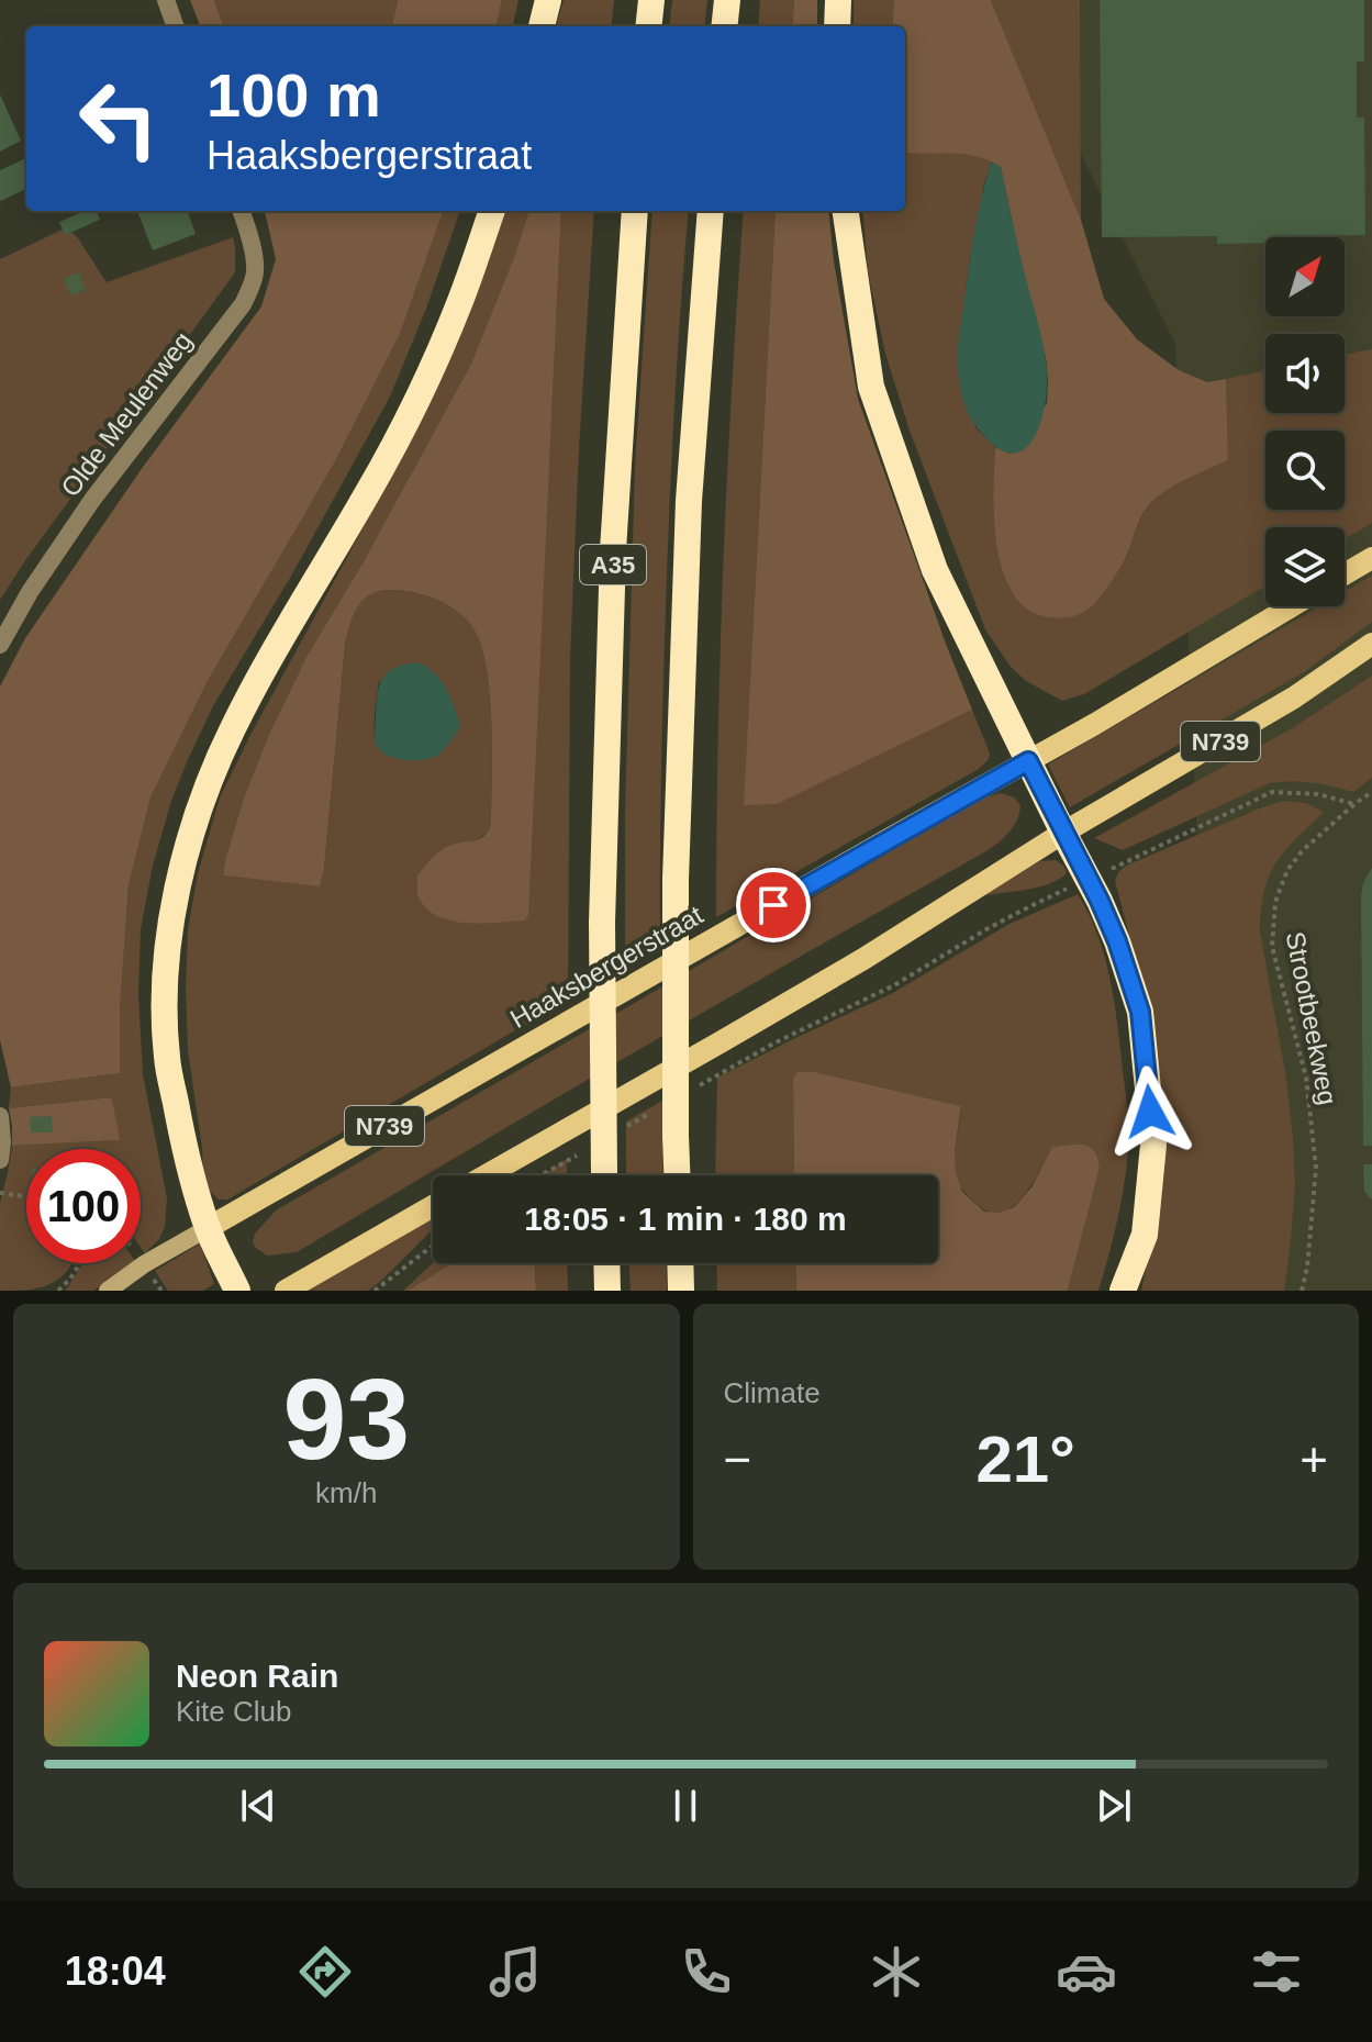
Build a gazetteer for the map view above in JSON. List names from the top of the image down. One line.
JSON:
{"streets":{"highway":["A35"],"main road":["N739","Haaksbergerstraat"],"street":["Olde Meulenweg"],"path":["Strootbeekweg"]},"north":"top right","page":{"turn":["100 m","Haaksbergerstraat"],"limit":"100","trip":"18:05 · 1 min · 180 m","tile":[["93","km/h"],"Climate"],"heat":["−","21°","+"],"song":["Neon Rain","Kite Club"],"tabs":"18:04"}}
